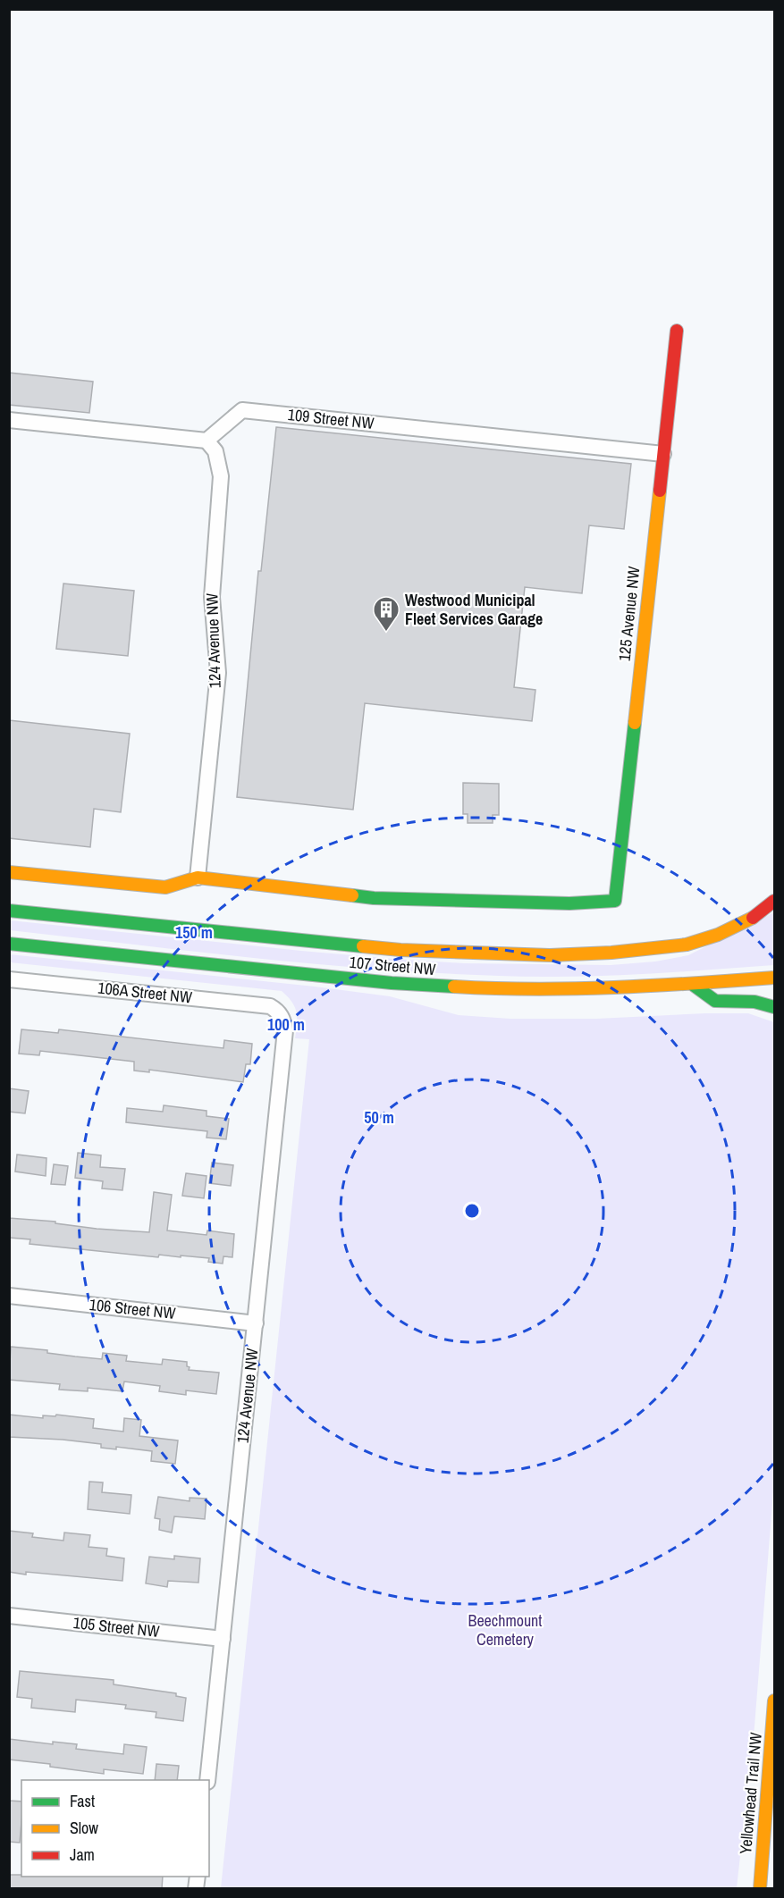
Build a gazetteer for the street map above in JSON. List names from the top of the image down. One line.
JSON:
{"streets":{"main road":["125 Avenue NW","107 Street NW","Yellowhead Trail NW"],"street":["109 Street NW","124 Avenue NW","106A Street NW","106 Street NW","105 Street NW"]},"crossings":[["109 Street NW","125 Avenue NW"],["109 Street NW","124 Avenue NW"],["125 Avenue NW","124 Avenue NW"],["124 Avenue NW","106A Street NW"],["124 Avenue NW","106 Street NW"],["124 Avenue NW","105 Street NW"]],"parks":["Beechmount Cemetery"],"places":{"building":["Westwood Municipal Fleet Services Garage"]},"legend":["Fast","Slow","Jam"],"rings":["150 m","100 m","50 m"]}
